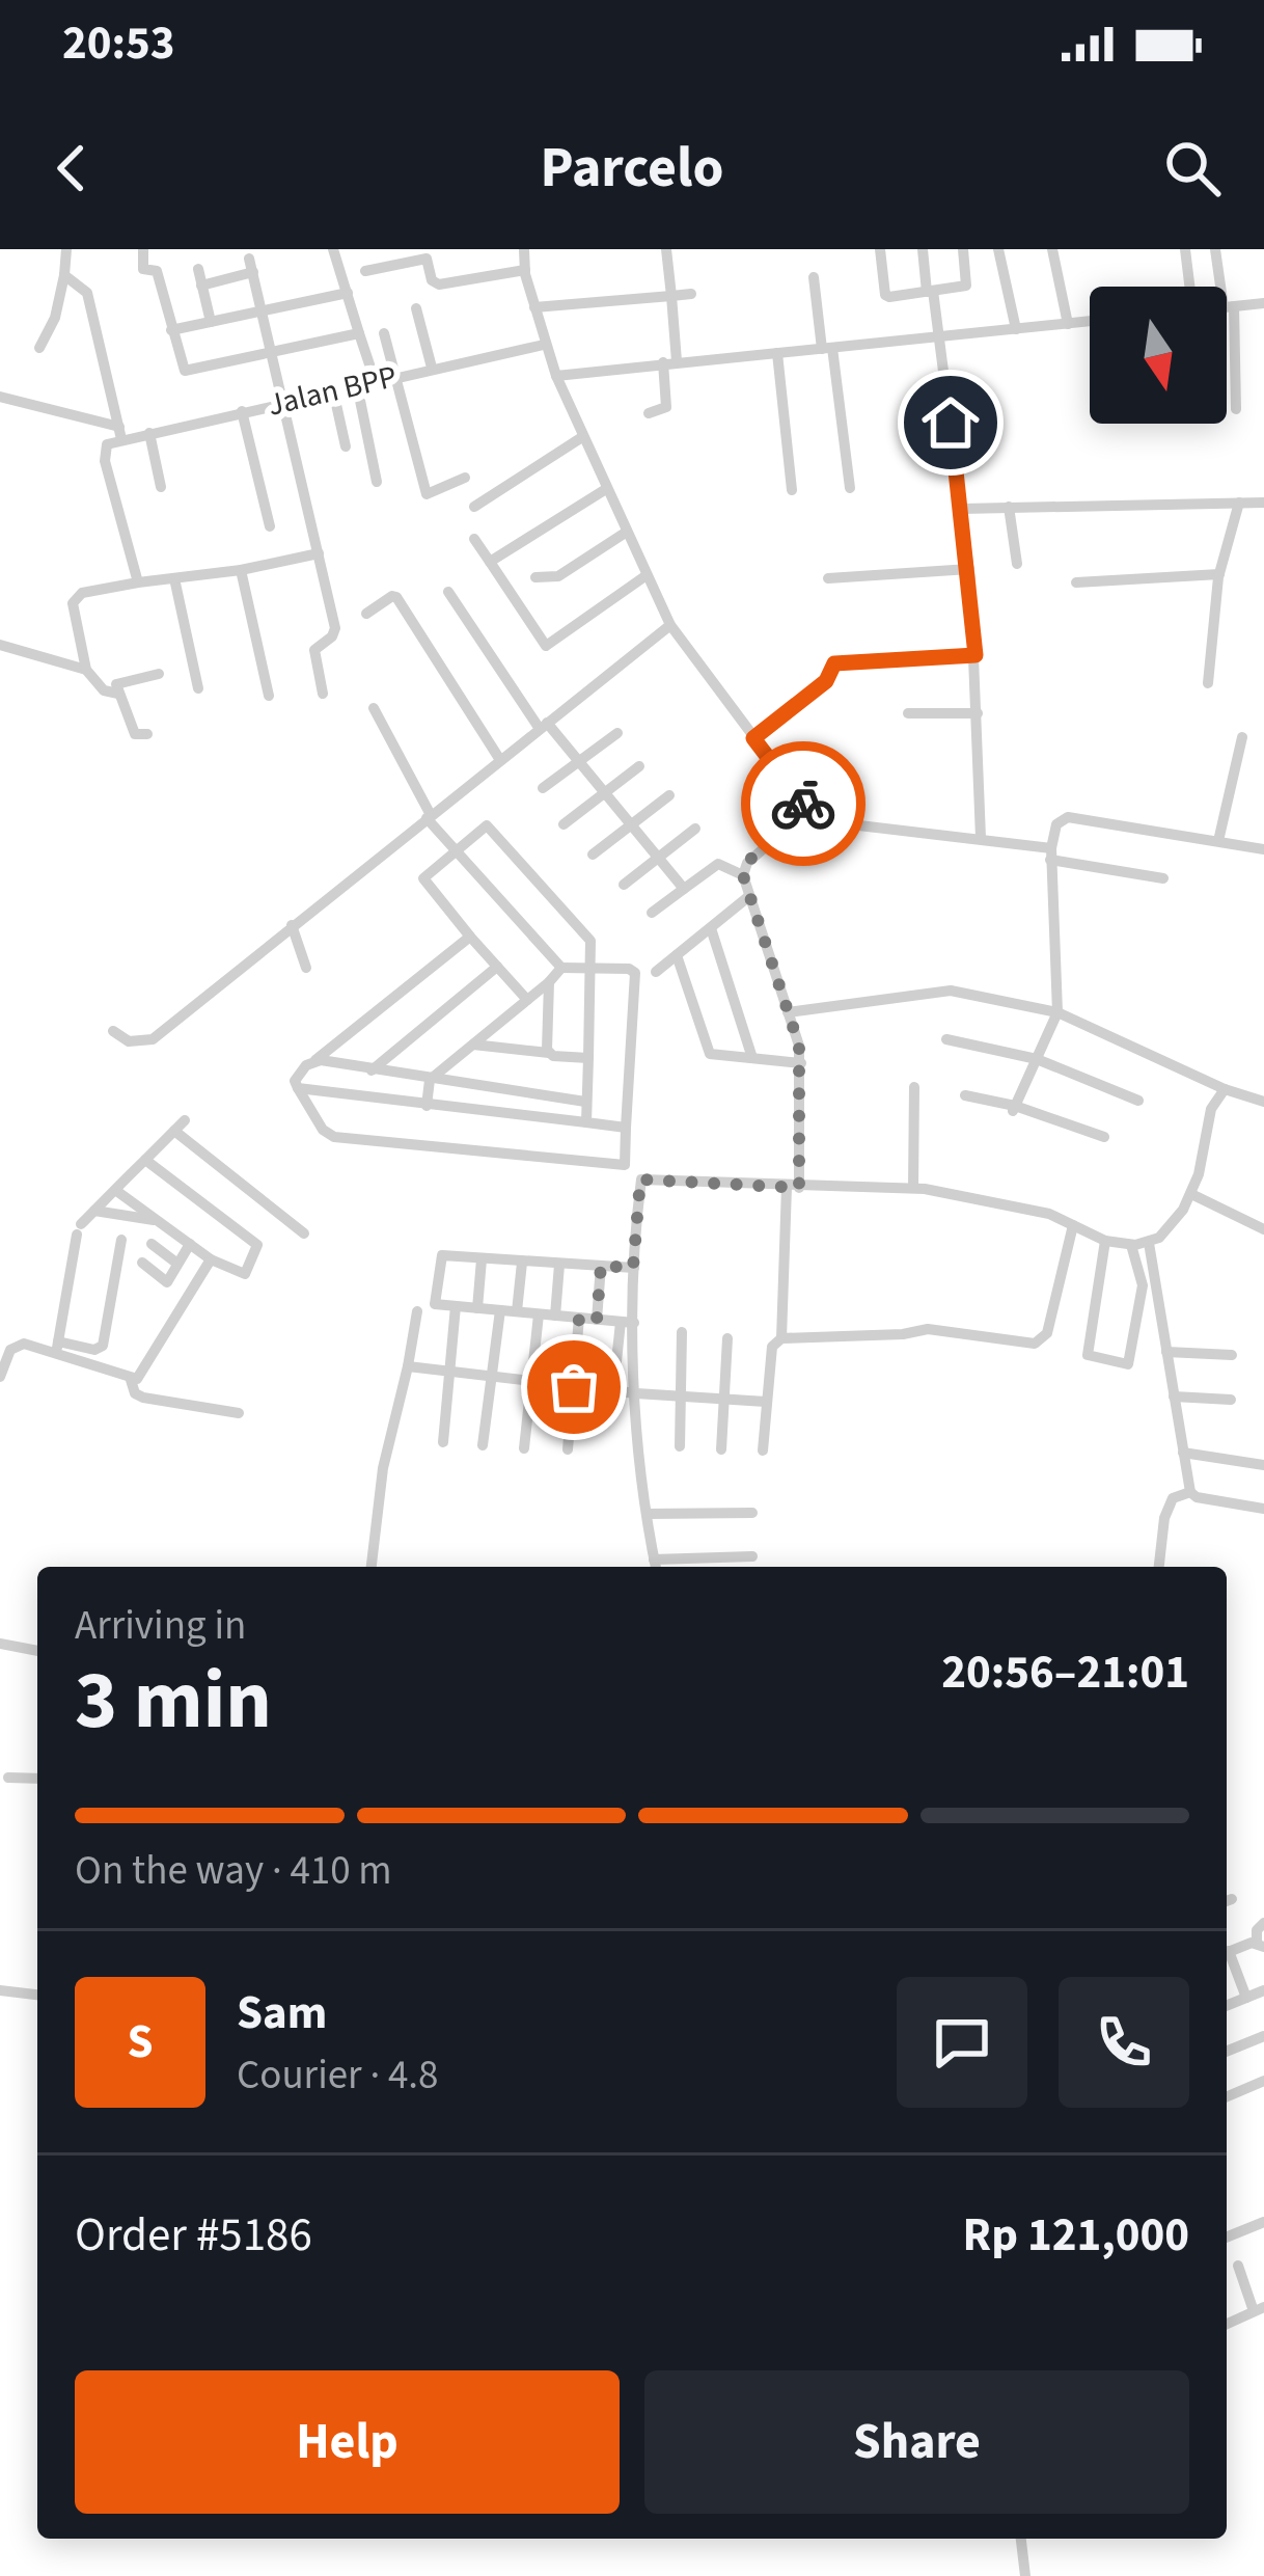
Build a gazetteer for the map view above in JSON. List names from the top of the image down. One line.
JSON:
{"streets":{"street":["Jalan BPP"]},"north":"bottom","page":{"status":"20:53","header":"Parcelo","heading":["3 min","Arriving in","20:56–21:01"],"panel":["Sam","Courier · 4.8","Order #5186","Rp 121,000"],"bar":"On the way · 410 m","round":"S","buttons":["Help","Share"]}}
